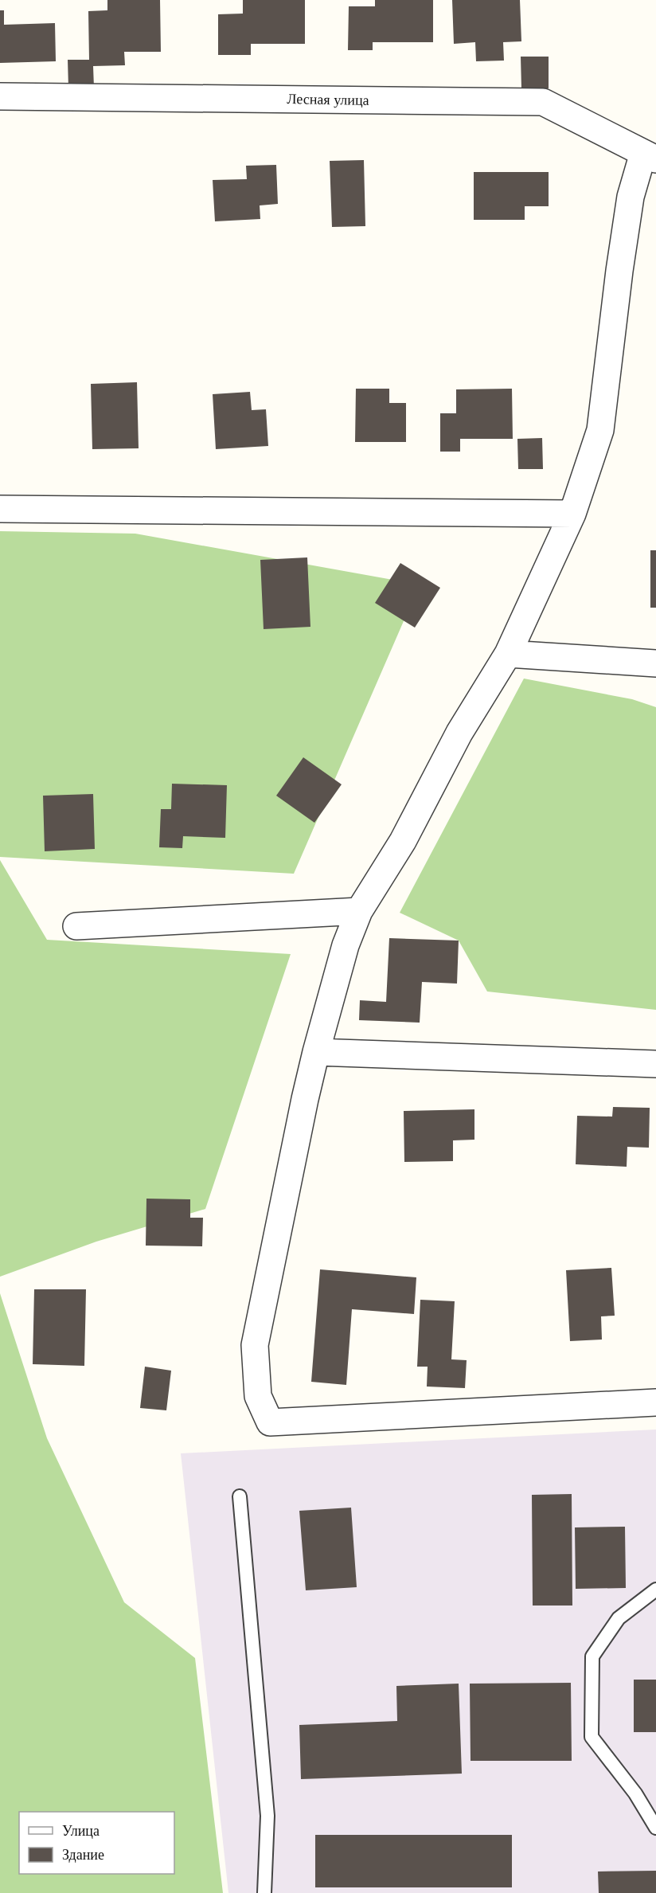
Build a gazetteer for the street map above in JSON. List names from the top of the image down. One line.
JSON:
{"streets":{"street":["Лесная улица"]},"legend":["Улица","Здание"]}
